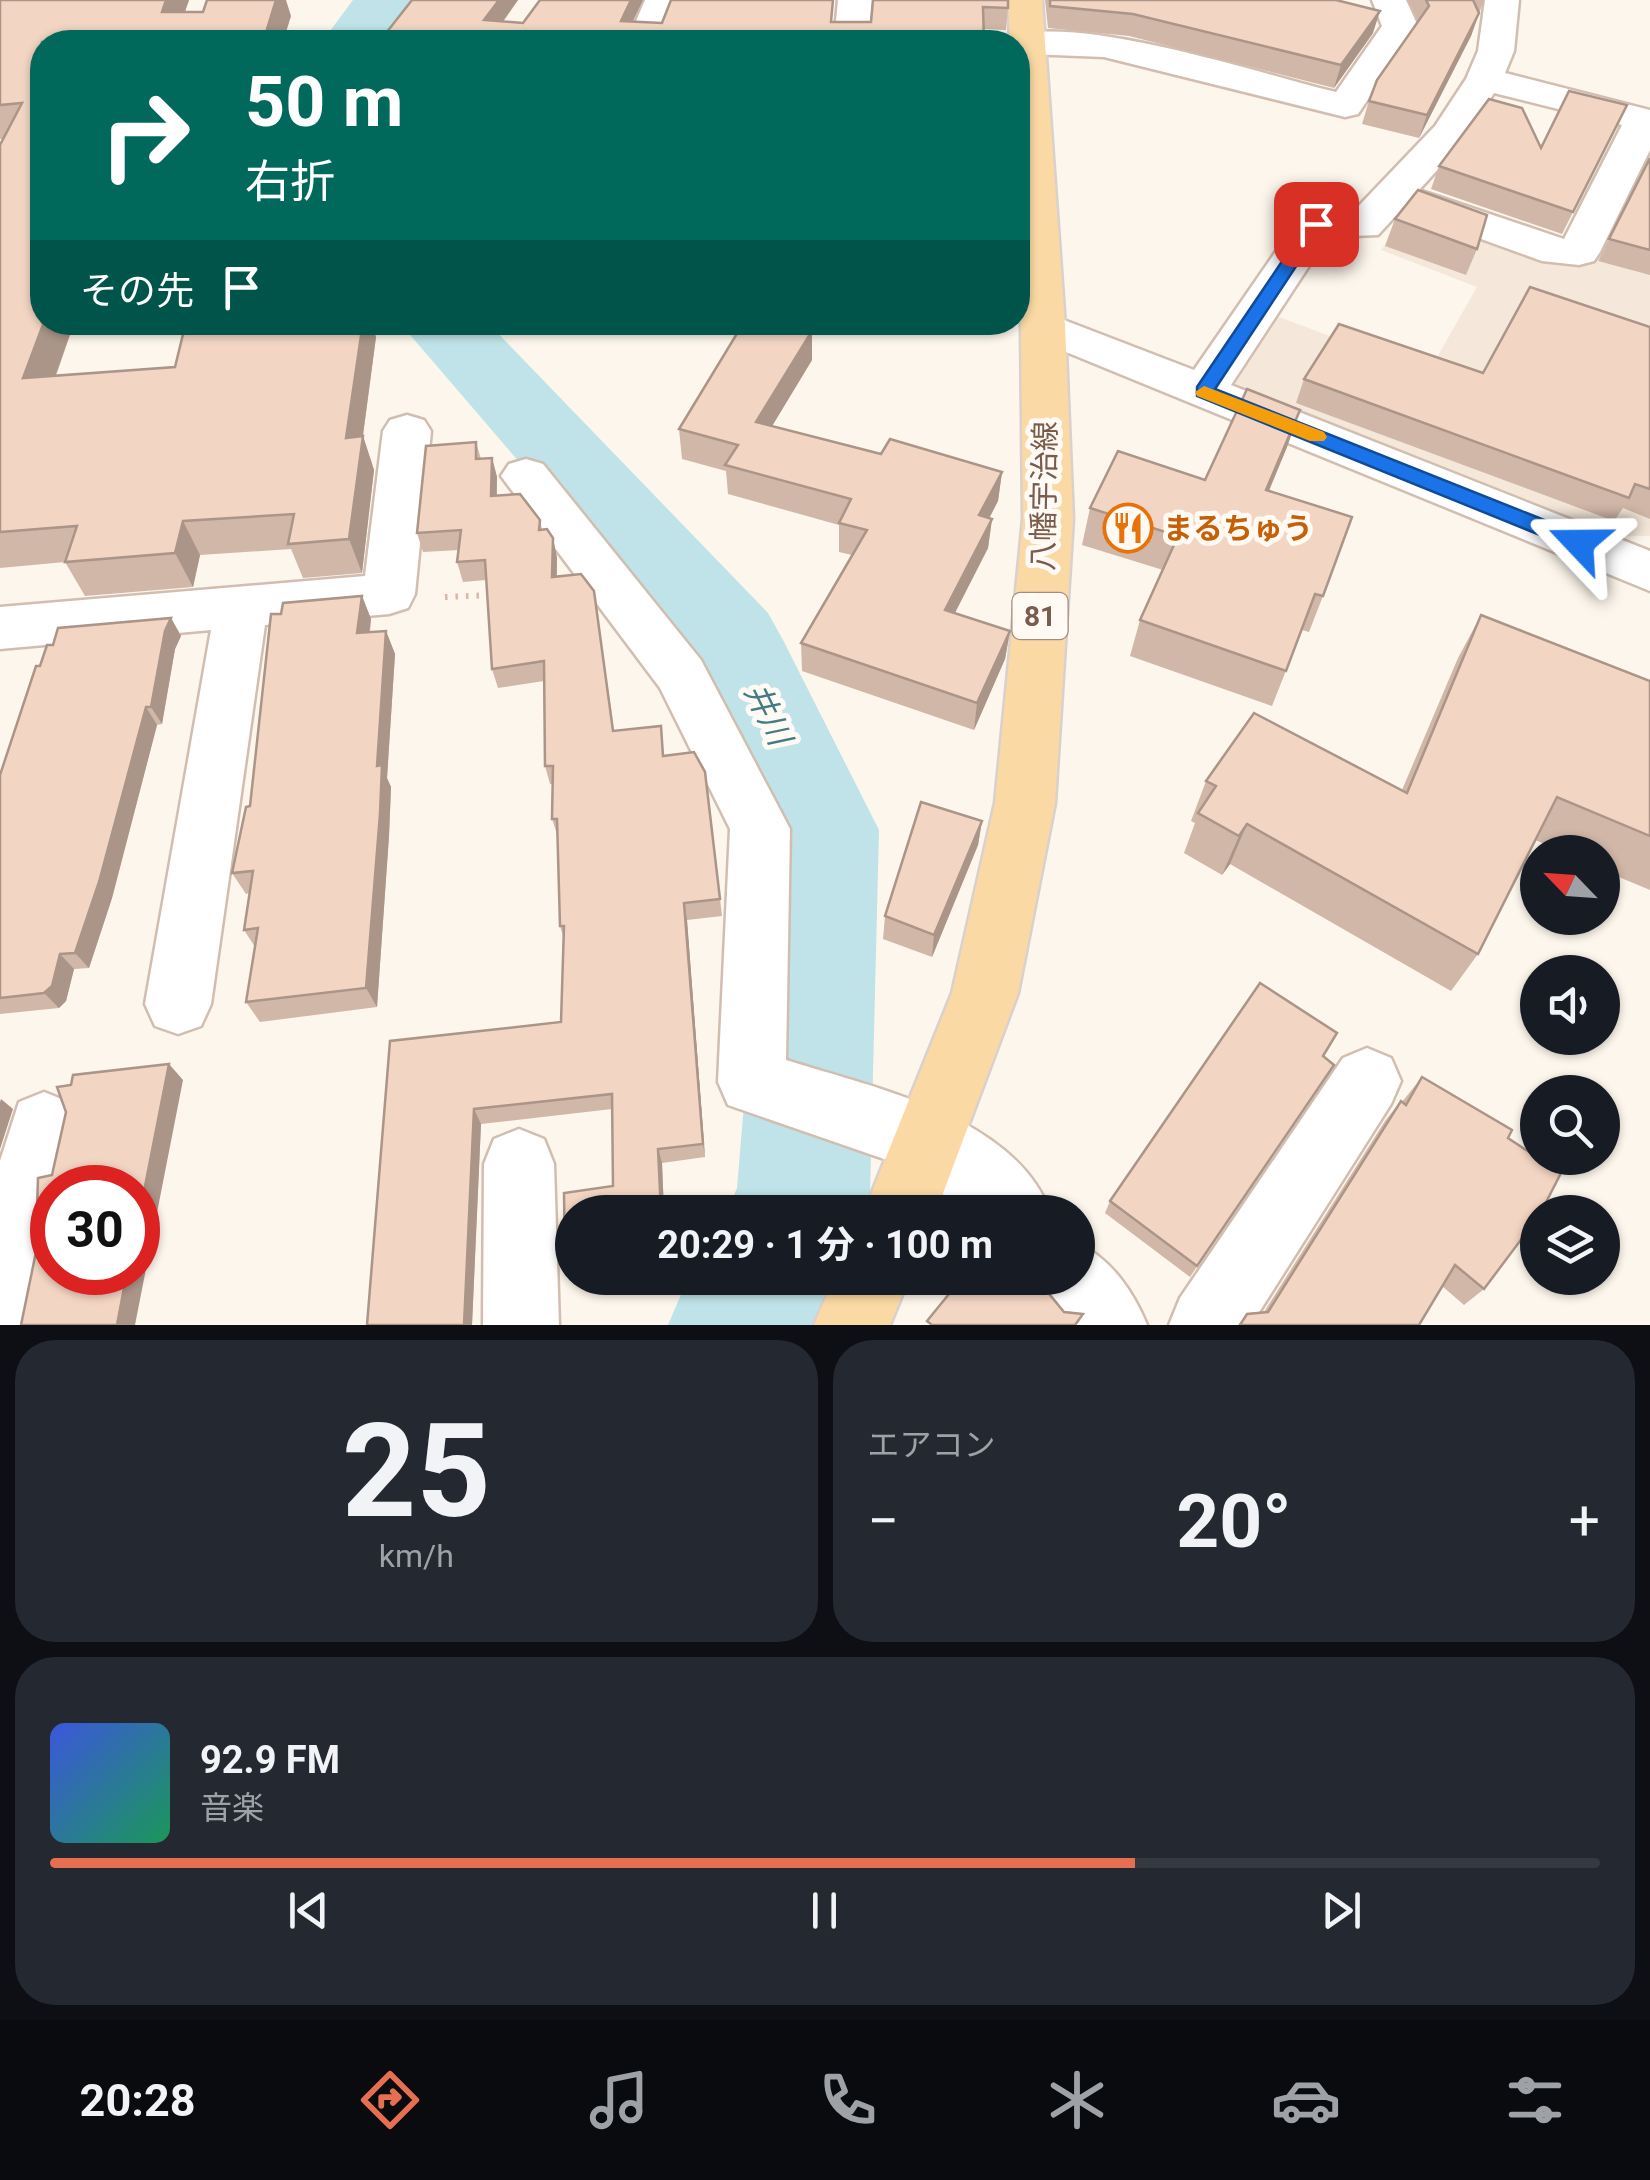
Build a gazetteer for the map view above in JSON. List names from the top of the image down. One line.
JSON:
{"streets":{"main road":["八幡宇治線","81"]},"water":["井川"],"places":{"restaurant":["まるちゅう"]},"north":"top left","page":{"turn":["50 m","右折"],"then":"その先","limit":"30","trip":"20:29 · 1 分 · 100 m","tile":[["25","km/h"],"エアコン"],"heat":["−","20°","+"],"song":["92.9 FM","音楽"],"tabs":"20:28"}}
